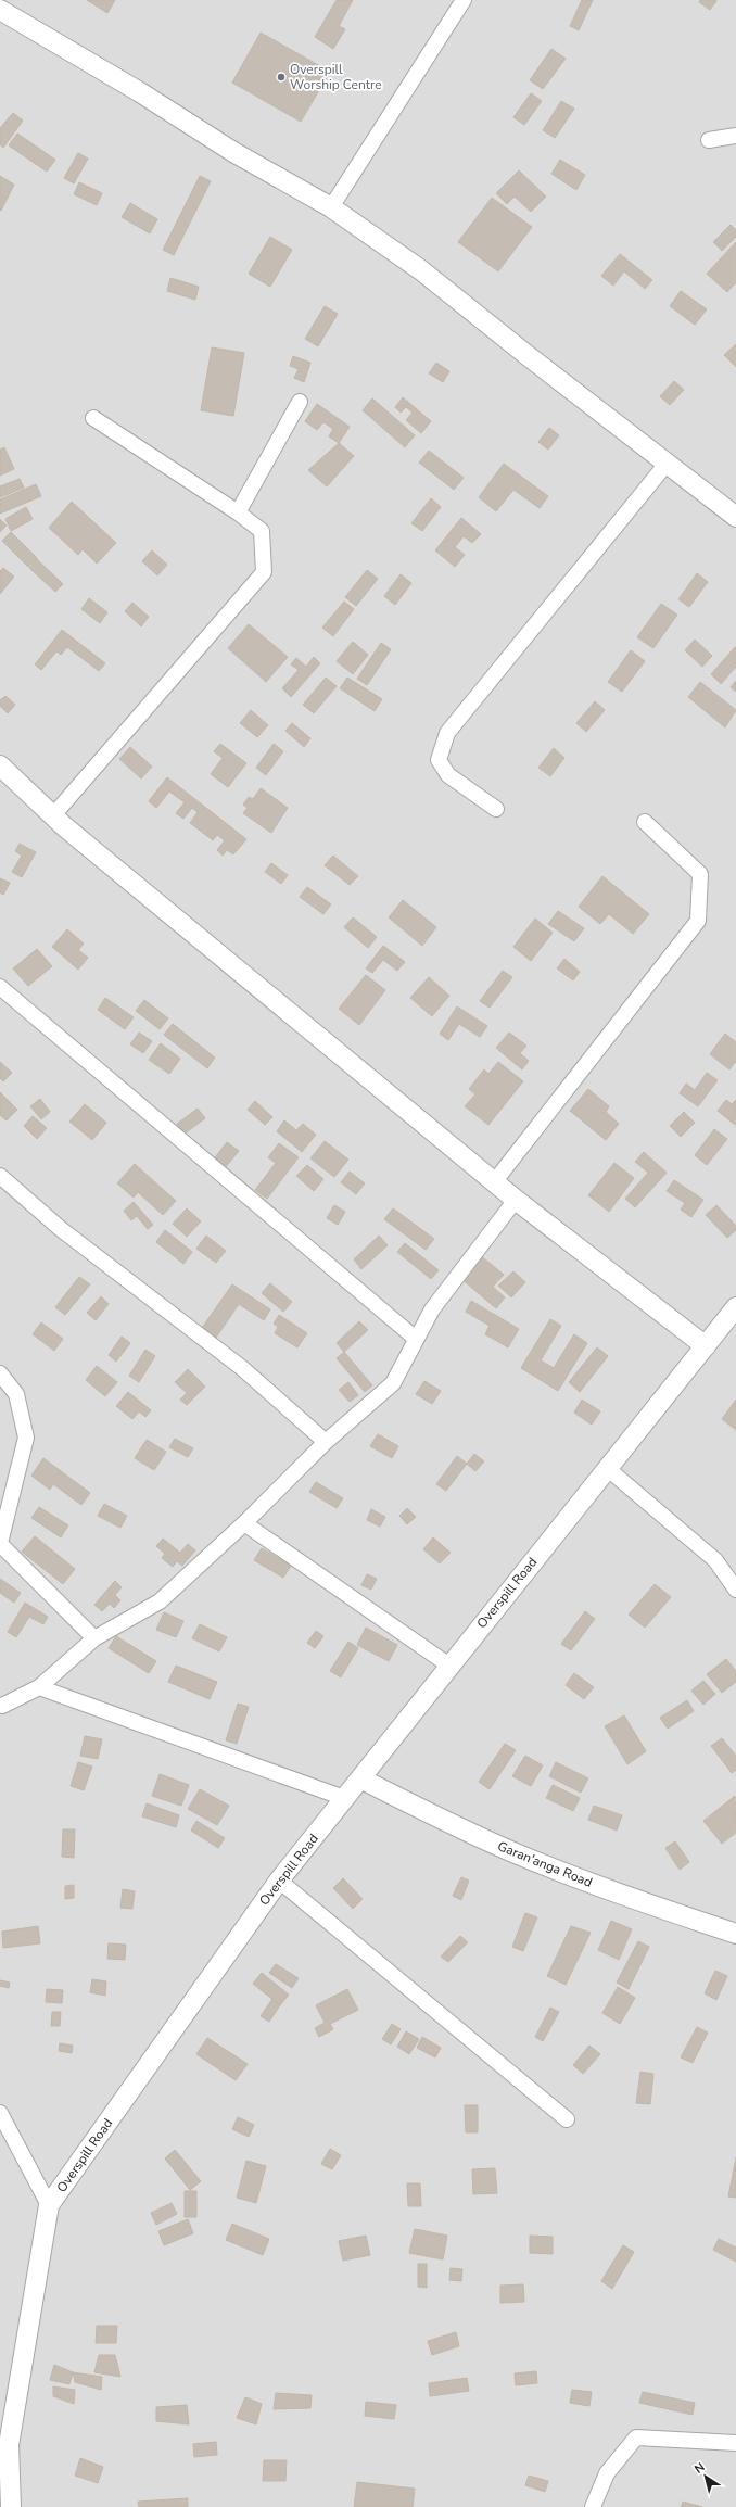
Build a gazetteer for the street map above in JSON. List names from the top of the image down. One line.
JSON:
{"streets":{"street":["Overspill Road","Garan'anga Road"]},"crossings":[["Overspill Road","Garan'anga Road"]],"places":["Overspill Worship Centre"],"north":"top left"}
